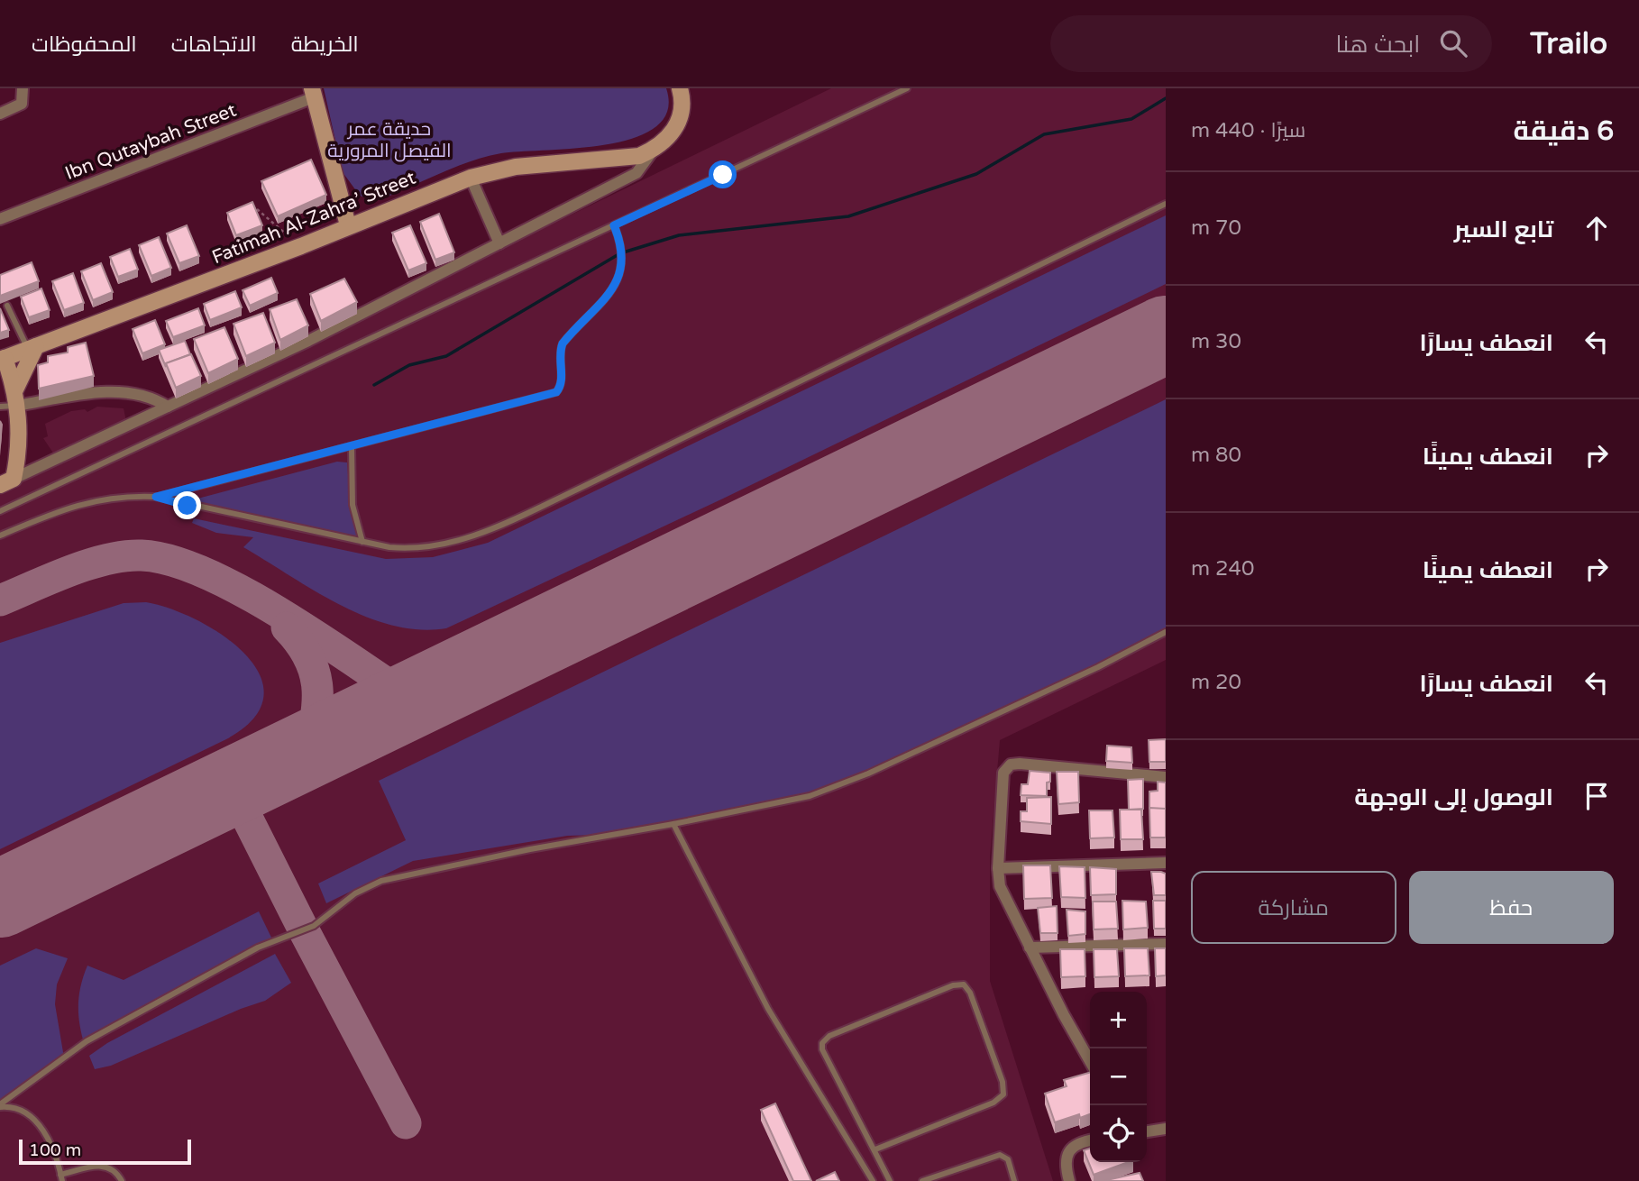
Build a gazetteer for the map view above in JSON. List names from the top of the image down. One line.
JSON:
{"streets":{"street":["Ibn Qutaybah Street","Fatimah Al-Zahra’ Street"]},"parks":["حديقة عمر الفيصل المرورية"],"scale_bar":"100 m","page":{"header":"Trailo","search":"ابحث هنا","nav":["الخريطة","الاتجاهات","المحفوظات"],"heading":["6 دقيقة","سيرًا · 440 m"],"list":[["تابع السير","70 m"],["انعطف يسارًا","30 m"],["انعطف يمينًا","80 m"],["انعطف يمينًا","240 m"],["انعطف يسارًا","20 m"],"الوصول إلى الوجهة"],"buttons":["حفظ","مشاركة"],"map_buttons":["+","−"],"scale":"100 m"}}
